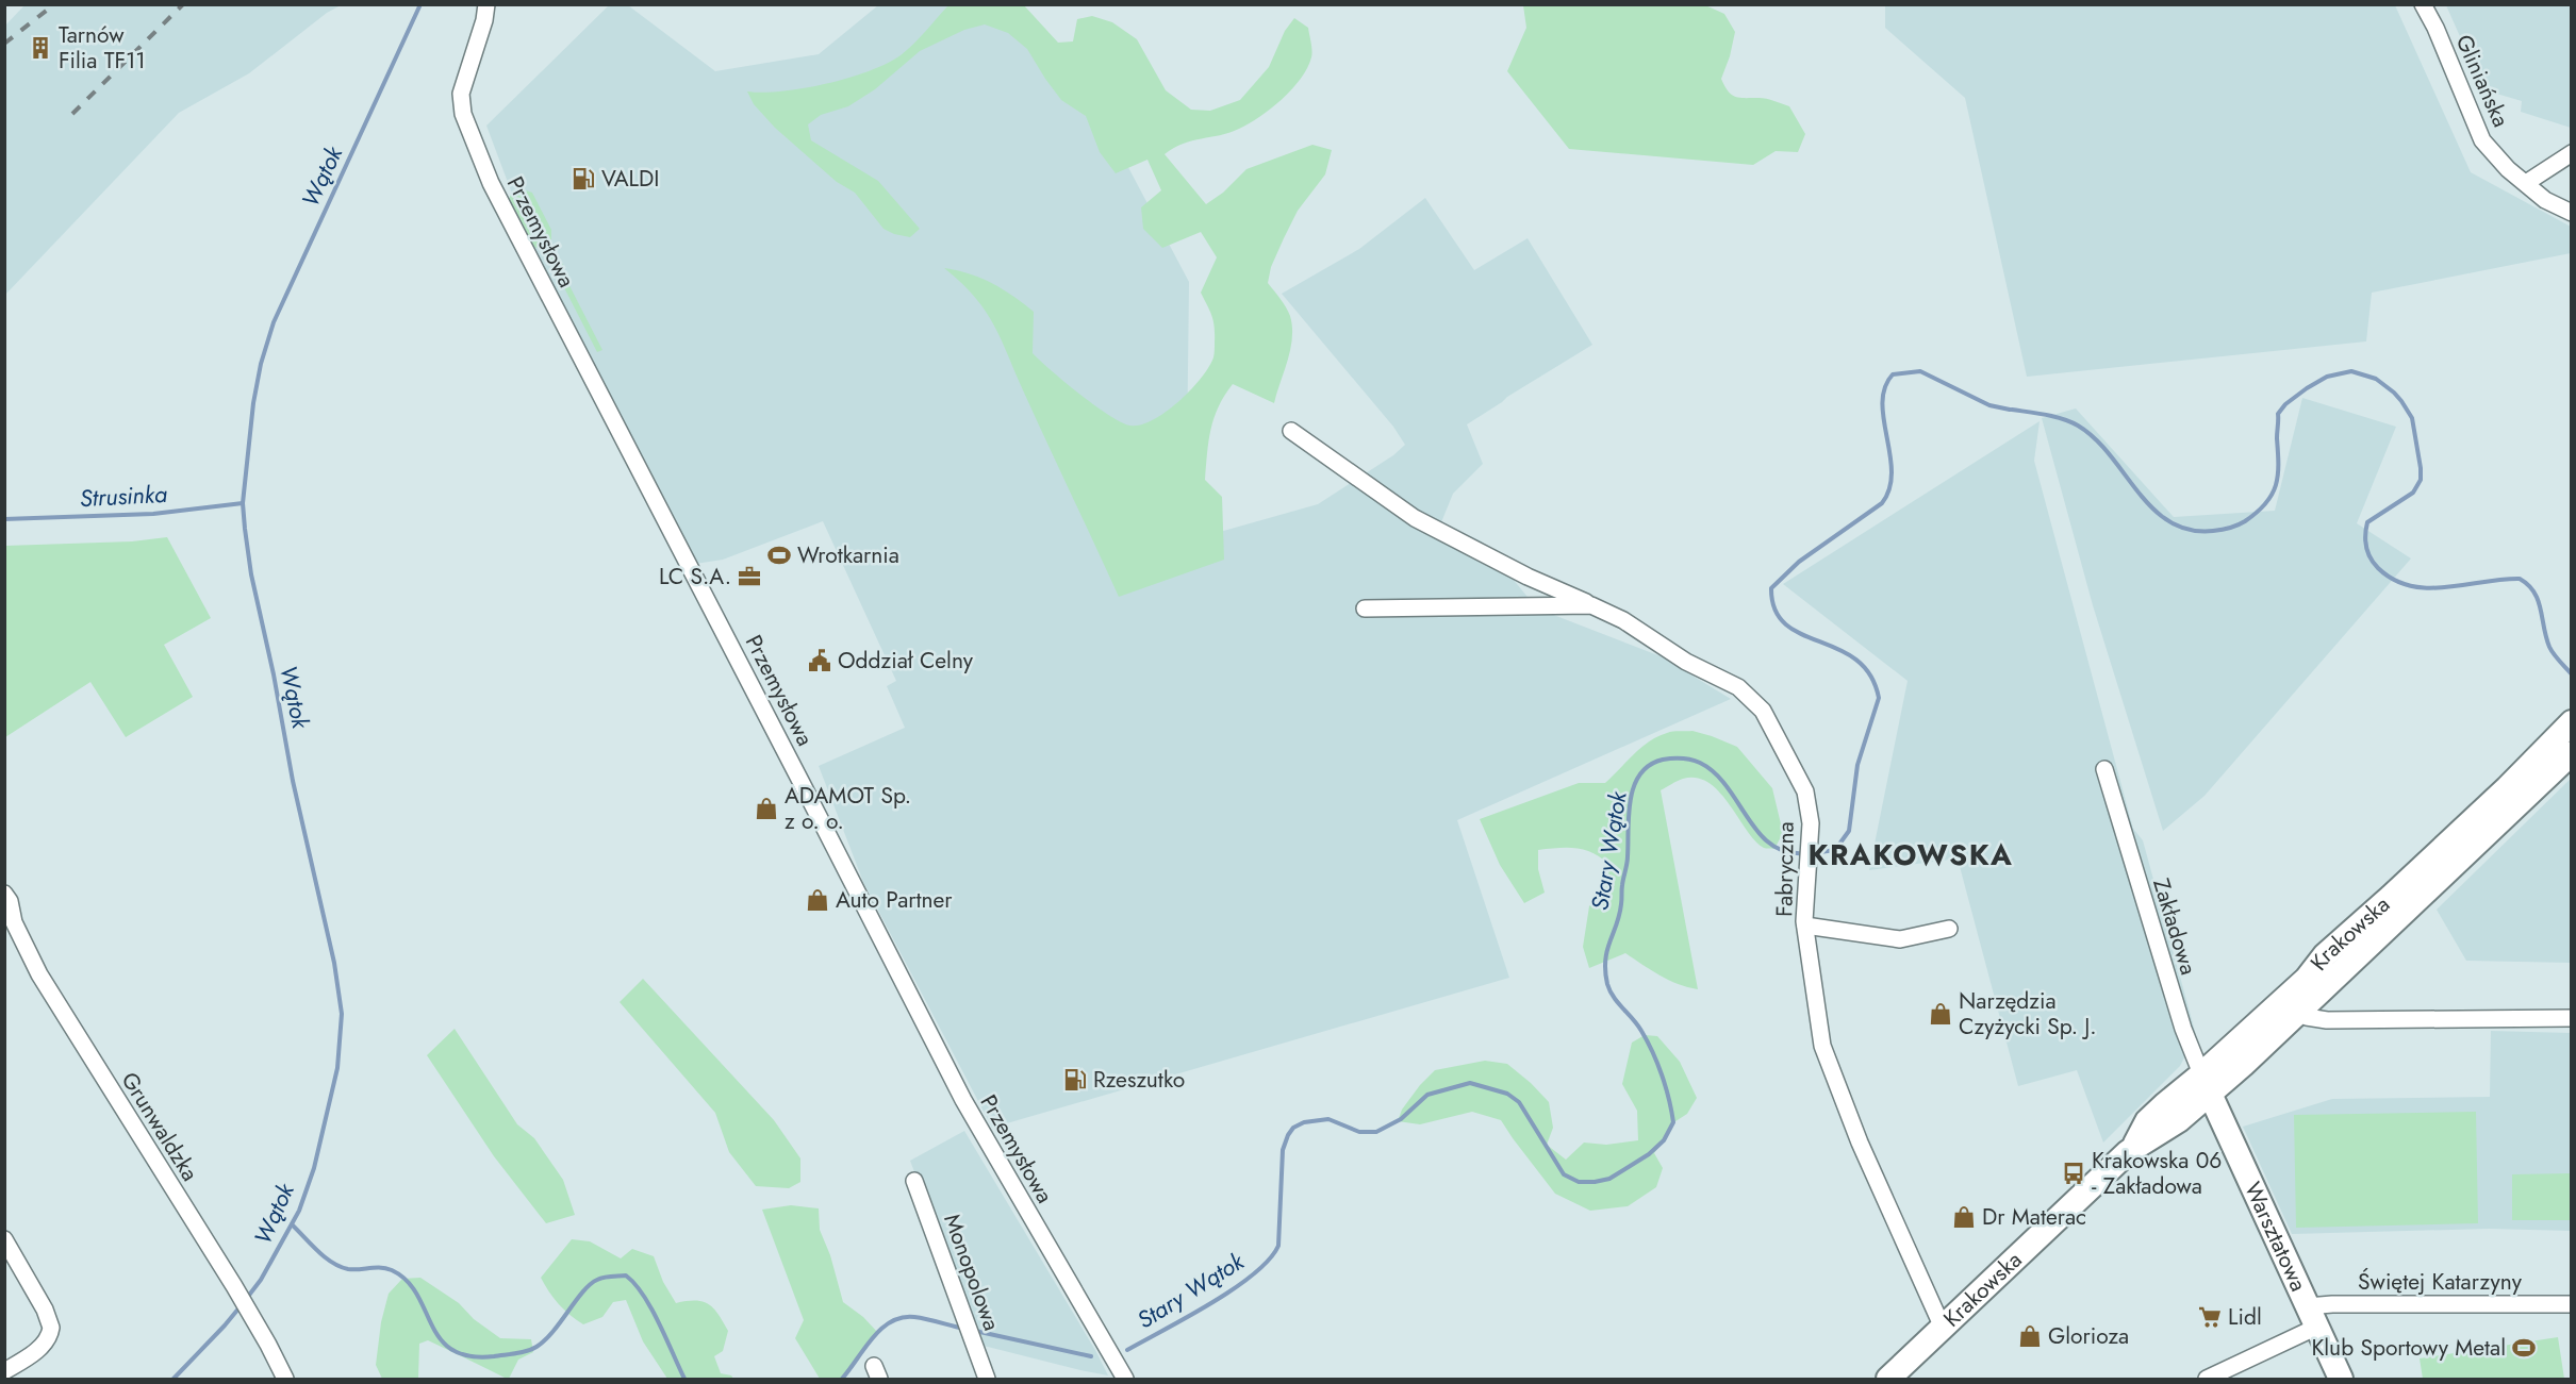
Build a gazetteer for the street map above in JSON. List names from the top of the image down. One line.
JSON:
{"streets":{"street":["Gliniańska","Przemysłowa","Fabryczna","Zakładowa","Krakowska","Grunwaldzka","Warsztatowa","Monopolowa","Świętej Katarzyny"]},"crossings":[["Fabryczna","Krakowska"],["Zakładowa","Krakowska"],["Zakładowa","Warsztatowa"],["Krakowska","Warsztatowa"],["Warsztatowa","Świętej Katarzyny"]],"districts":["KRAKOWSKA"],"water":["Wątok","Strusinka","Stary Wątok"],"places":{"building":["Tarnów Filia TF11"],"fuel station":["VALDI","Rzeszutko"],"sports":["Wrotkarnia","Klub Sportowy Metal"],"office":["LC S.A."],"public building":["Oddział Celny"],"shop":["ADAMOT Sp. z o. o.","Auto Partner","Narzędzia Czyżycki Sp. J.","Dr Materac","Glorioza"],"bus stop":["Krakowska 06 - Zakładowa"],"supermarket":["Lidl"]}}
